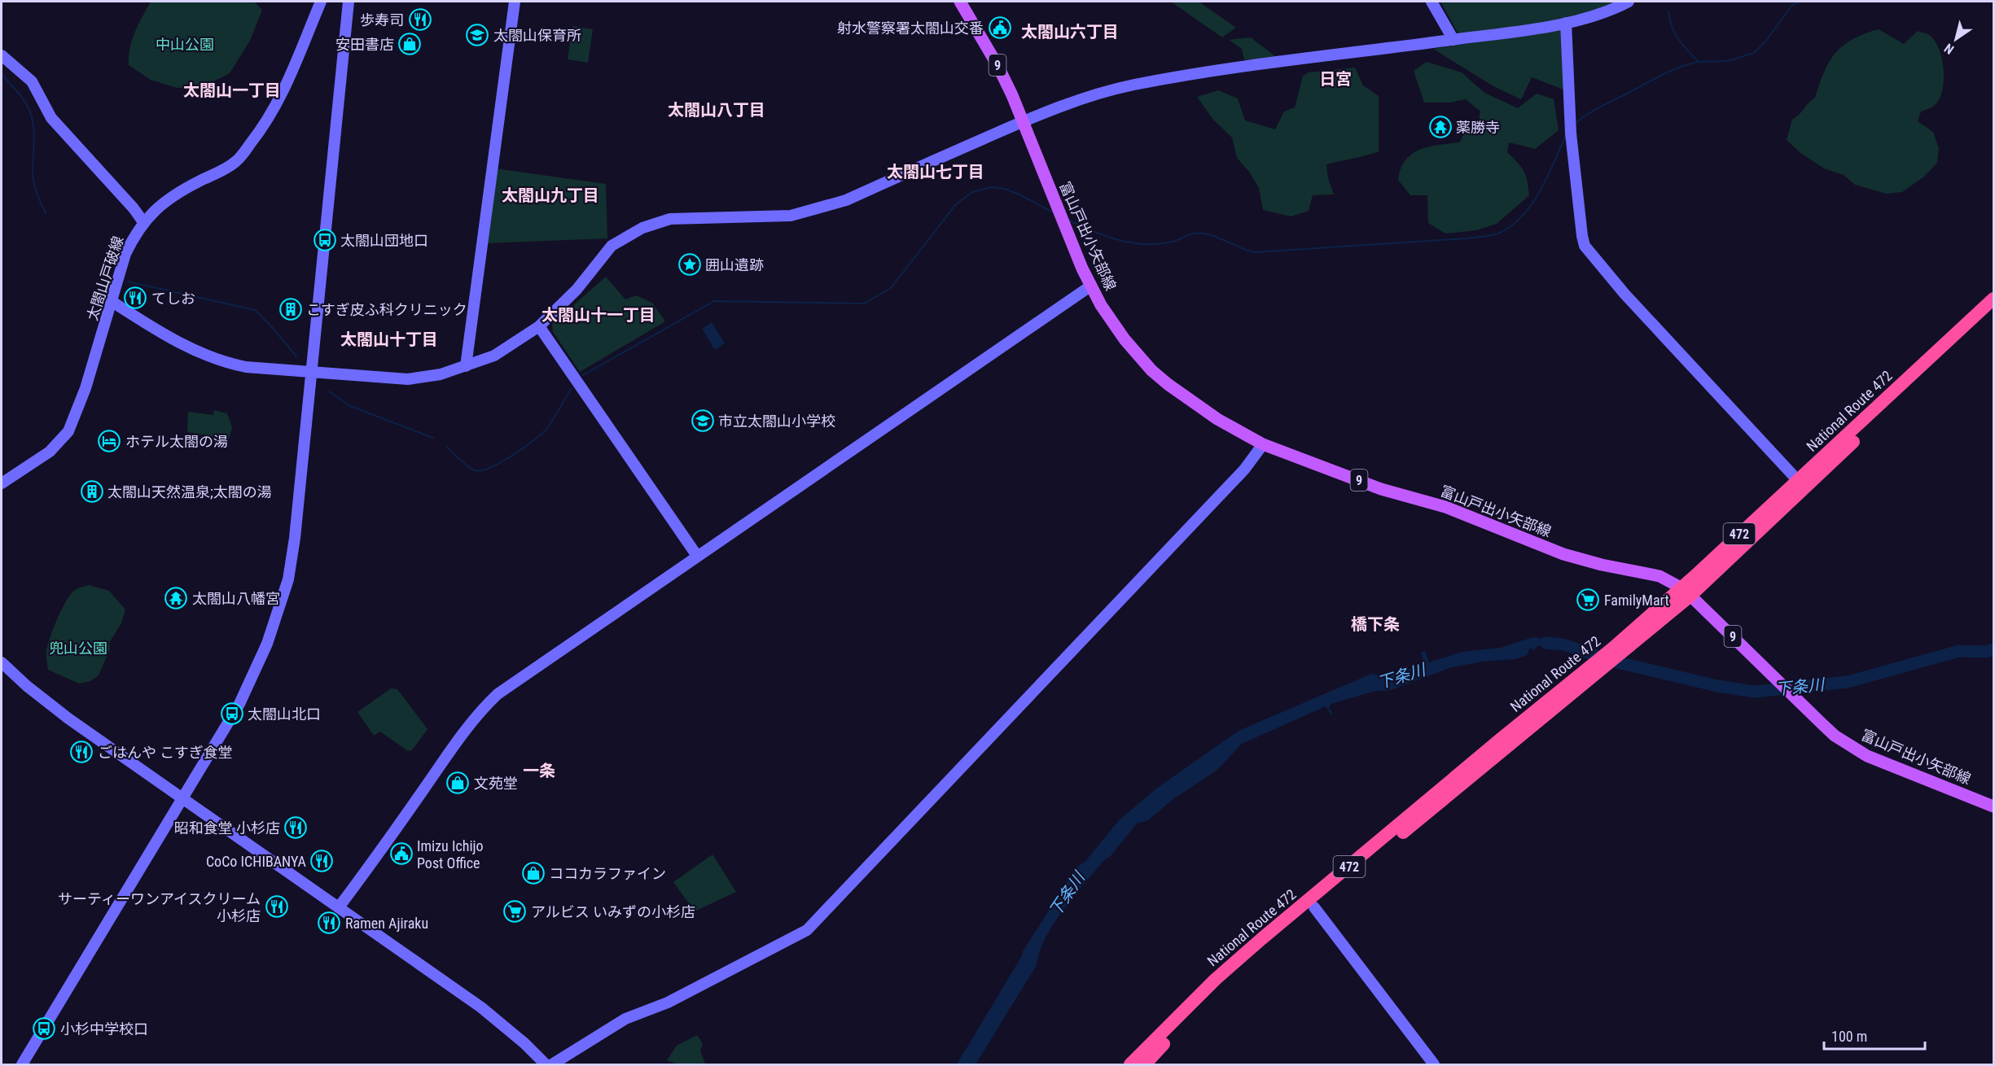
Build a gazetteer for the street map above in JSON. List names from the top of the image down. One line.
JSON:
{"streets":{"highway":["National Route 472","472"],"main road":["9","富山戸出小矢部線"],"street":["太閤山戸破線"]},"crossings":[["富山戸出小矢部線","National Route 472"]],"districts":["太閤山六丁目","日宮","太閤山一丁目","太閤山八丁目","太閤山七丁目","太閤山九丁目","太閤山十一丁目","太閤山十丁目","橋下条","一条"],"water":["下条川"],"parks":["中山公園","兜山公園"],"places":{"restaurant":["歩寿司","てしお","ごはんや こすぎ食堂","昭和食堂 小杉店","CoCo ICHIBANYA","サーティーワンアイスクリーム 小杉店","Ramen Ajiraku"],"public building":["射水警察署太閤山交番","Imizu Ichijo Post Office"],"school or university":["太閤山保育所","市立太閤山小学校"],"shop":["安田書店","文苑堂","ココカラファイン"],"temple":["薬勝寺","太閤山八幡宮"],"bus stop":["太閤山団地口","太閤山北口","小杉中学校口"],"place":["囲山遺跡"],"building":["こすぎ皮ふ科クリニック","太閤山天然温泉;太閤の湯"],"hotel":["ホテル太閤の湯"],"supermarket":["FamilyMart","アルビス いみずの小杉店"]},"scale_bar":"100 m","north":"bottom left"}
